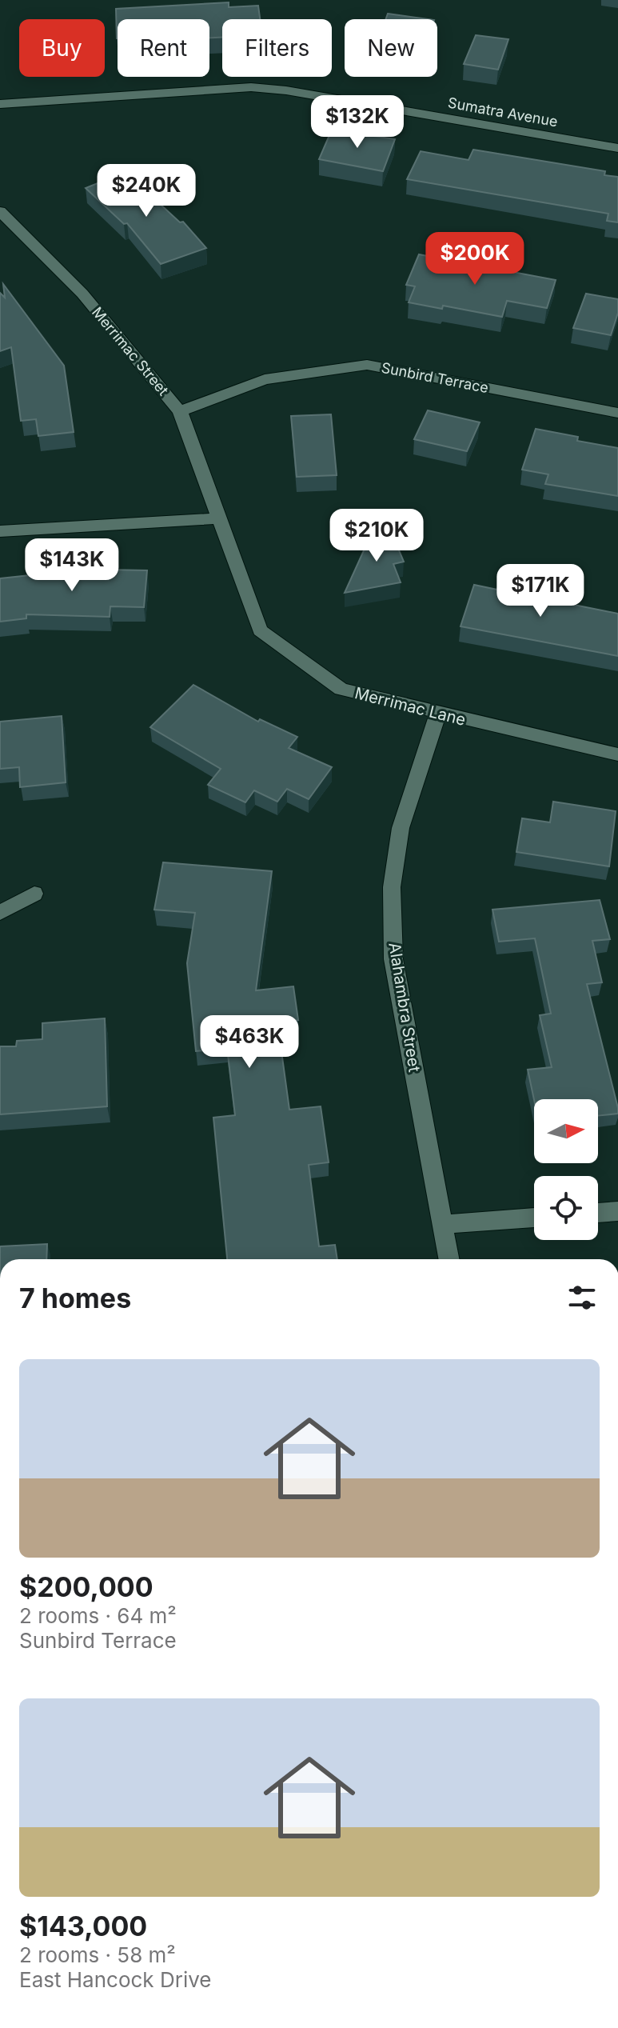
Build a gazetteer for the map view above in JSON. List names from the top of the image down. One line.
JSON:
{"streets":{"street":["Sumatra Avenue","Merrimac Street","Sunbird Terrace","Merrimac Lane","Alahambra Street"]},"crossings":[["Merrimac Street","Sunbird Terrace"],["Merrimac Street","Merrimac Lane"],["Merrimac Lane","Alahambra Street"]],"north":"right","page":{"chip":["Buy","Rent","Filters","New"],"price":["$132K","$240K","$200K","$210K","$143K","$171K","$463K"],"heading":"7 homes","list":[{"name":"$200,000","note":"2 rooms · 64 m² · Sunbird Terrace"},{"name":"$143,000","note":"2 rooms · 58 m² · East Hancock Drive"}]}}
